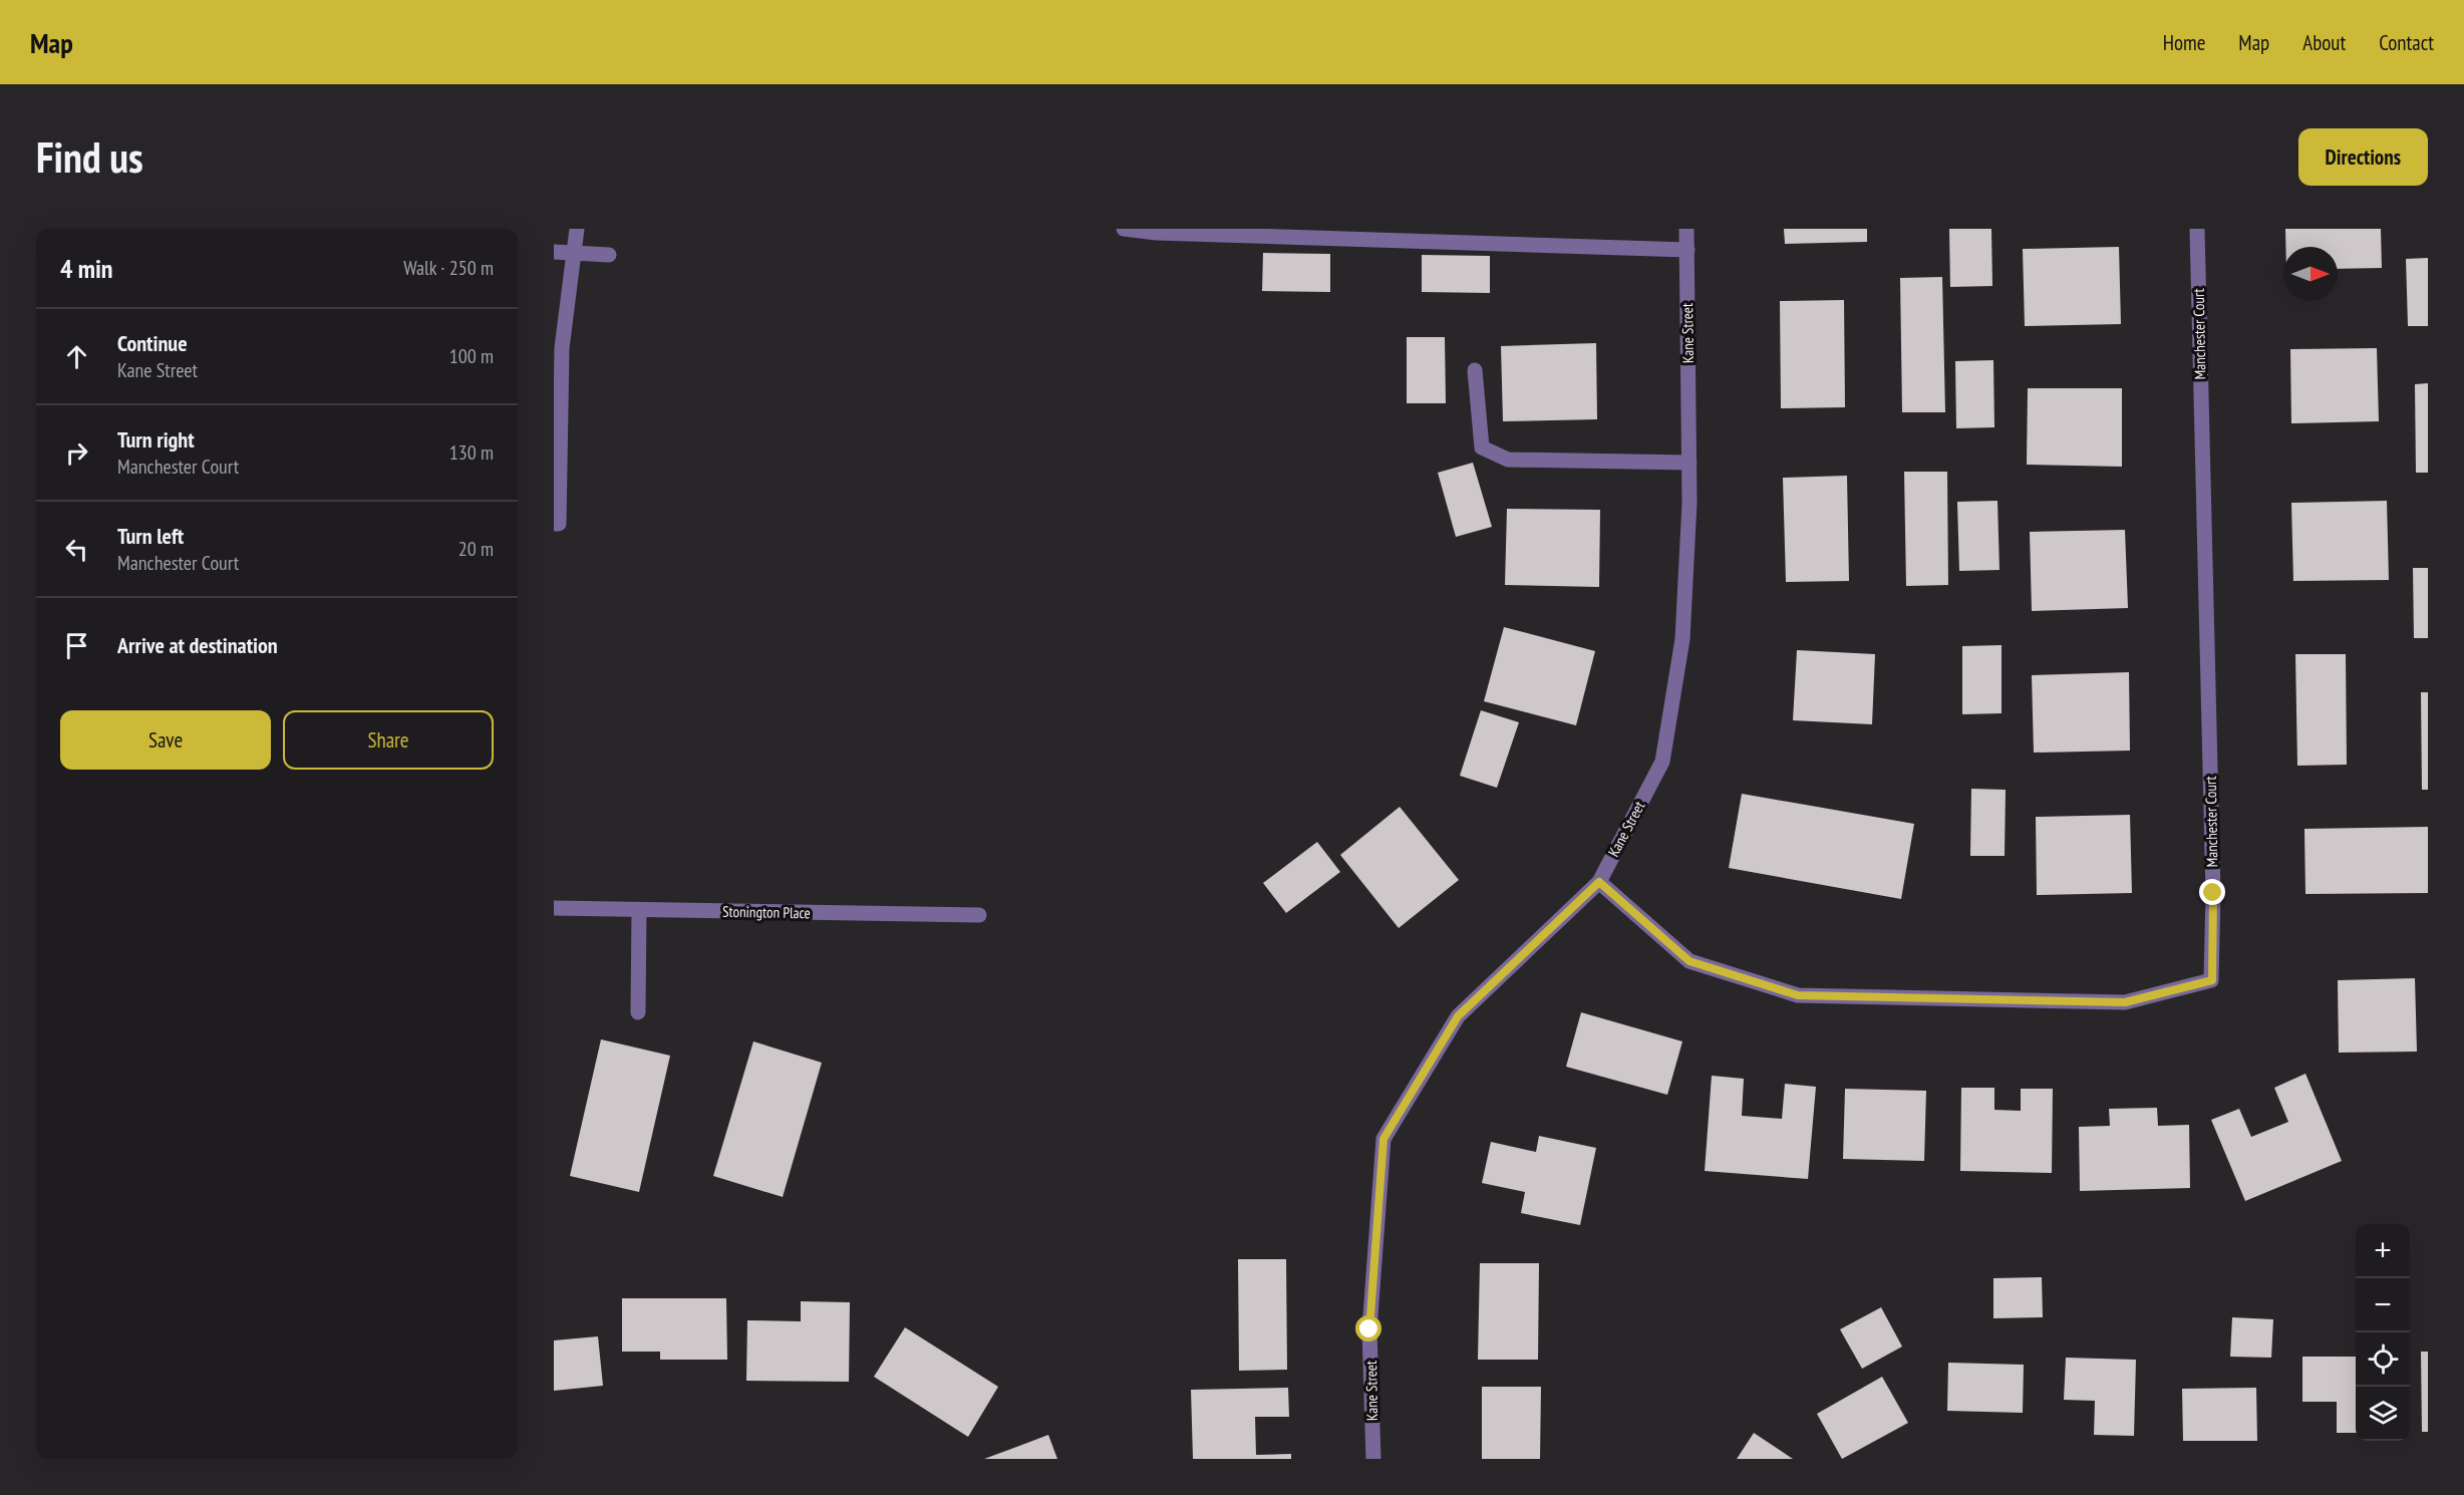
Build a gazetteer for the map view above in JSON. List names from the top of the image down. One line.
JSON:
{"streets":{"street":["Kane Street","Manchester Court","Stonington Place"]},"crossings":[["Kane Street","Manchester Court"]],"north":"right","page":{"header":"Map","nav":["Home","Map","About","Contact"],"buttons":["Directions",["Save","Share"]],"title":"Find us","heading":["4 min","Walk · 250 m"],"list":[["Continue","Kane Street","100 m"],["Turn right","Manchester Court","130 m"],["Turn left","Manchester Court","20 m"],"Arrive at destination"],"map_buttons":["+","−"]}}
